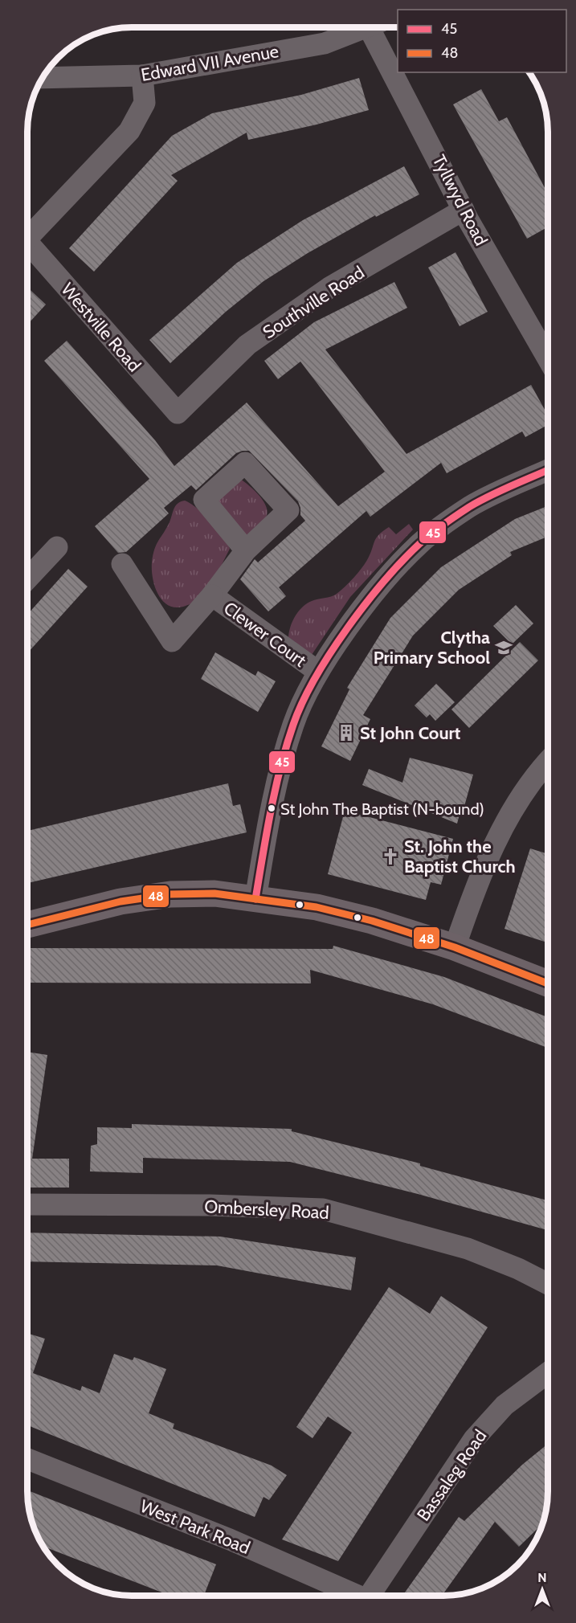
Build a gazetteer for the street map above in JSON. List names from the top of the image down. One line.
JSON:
{"streets":{"street":["Edward VII Avenue","Tyllwyd Road","Southville Road","Westville Road","Clewer Court","Ombersley Road","Bassaleg Road","West Park Road"]},"crossings":[["Tyllwyd Road","Southville Road"],["Southville Road","Westville Road"]],"places":{"school or university":["Clytha Primary School"],"building":["St John Court"],"other":["St John The Baptist (N-bound)"],"church":["St. John the Baptist Church"]},"lines":["transit line 45","transit line 48"],"legend":["45","48"],"north":"top"}
